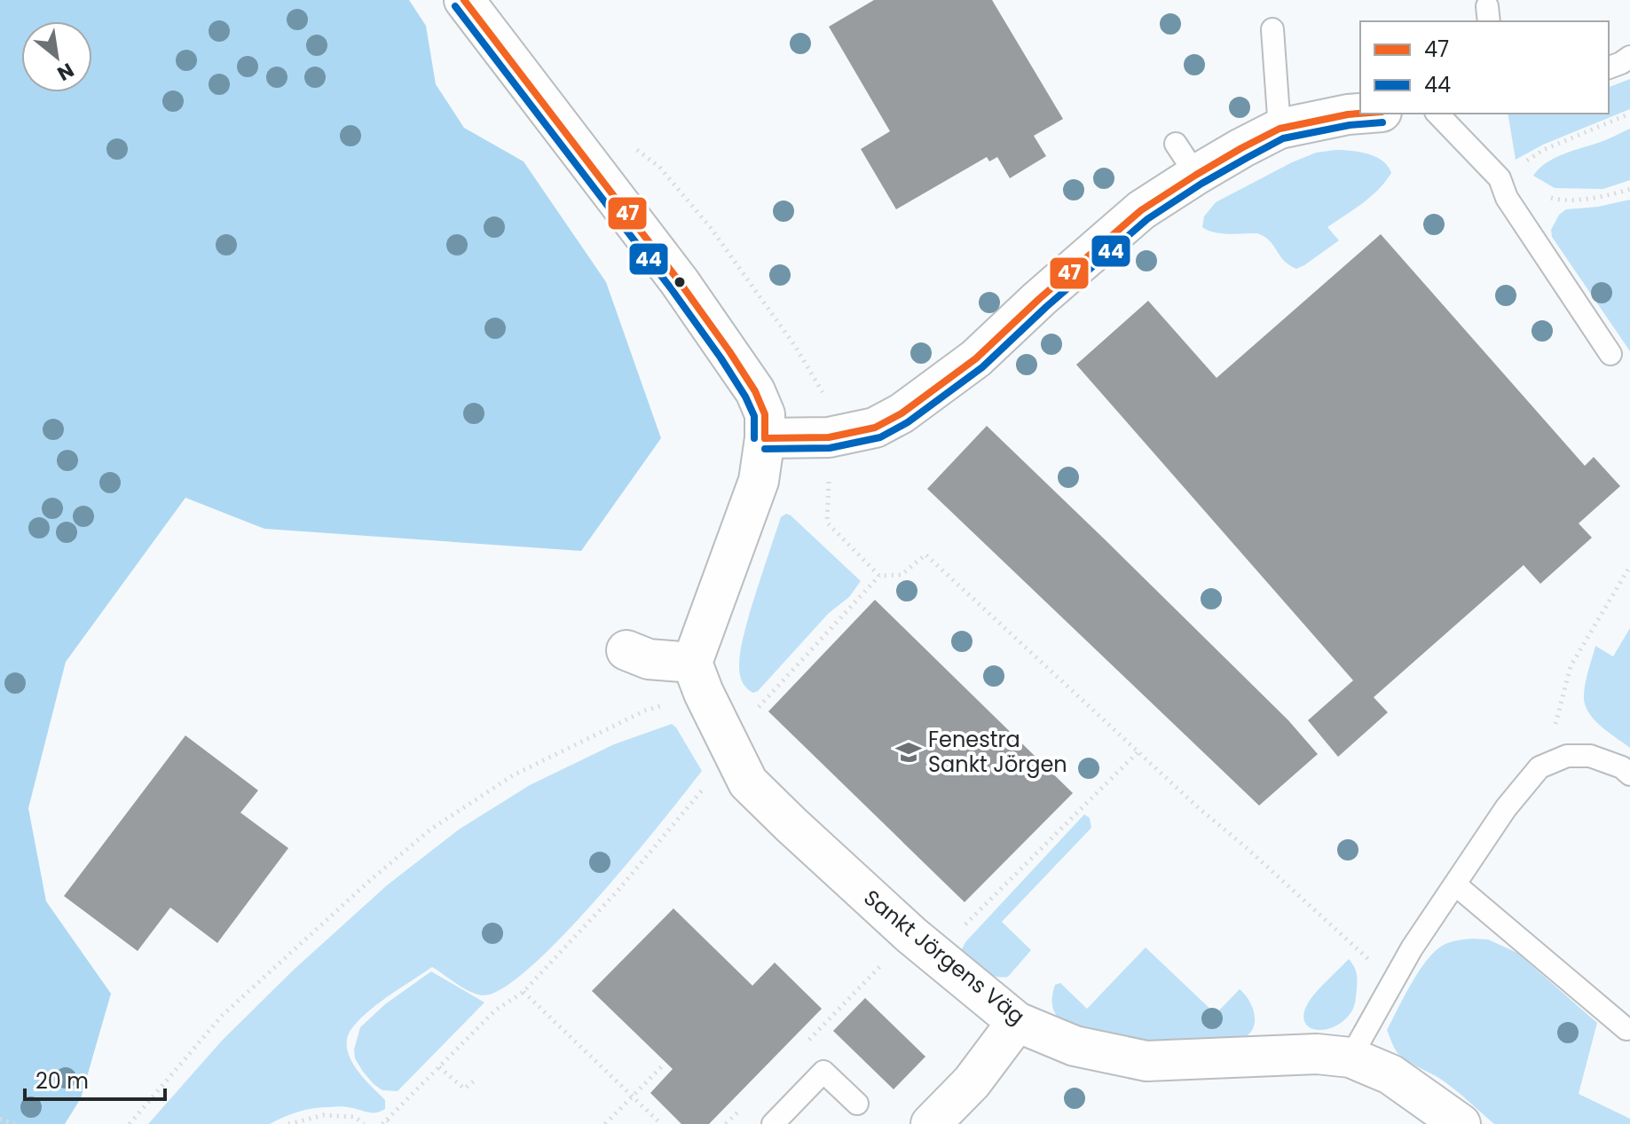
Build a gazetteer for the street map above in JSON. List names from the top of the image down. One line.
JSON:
{"streets":{"street":["Sankt Jörgens Väg"]},"places":{"school or university":["Fenestra Sankt Jörgen"]},"lines":["transit line 47","transit line 44"],"legend":["47","44"],"scale_bar":"20 m","north":"bottom right"}
